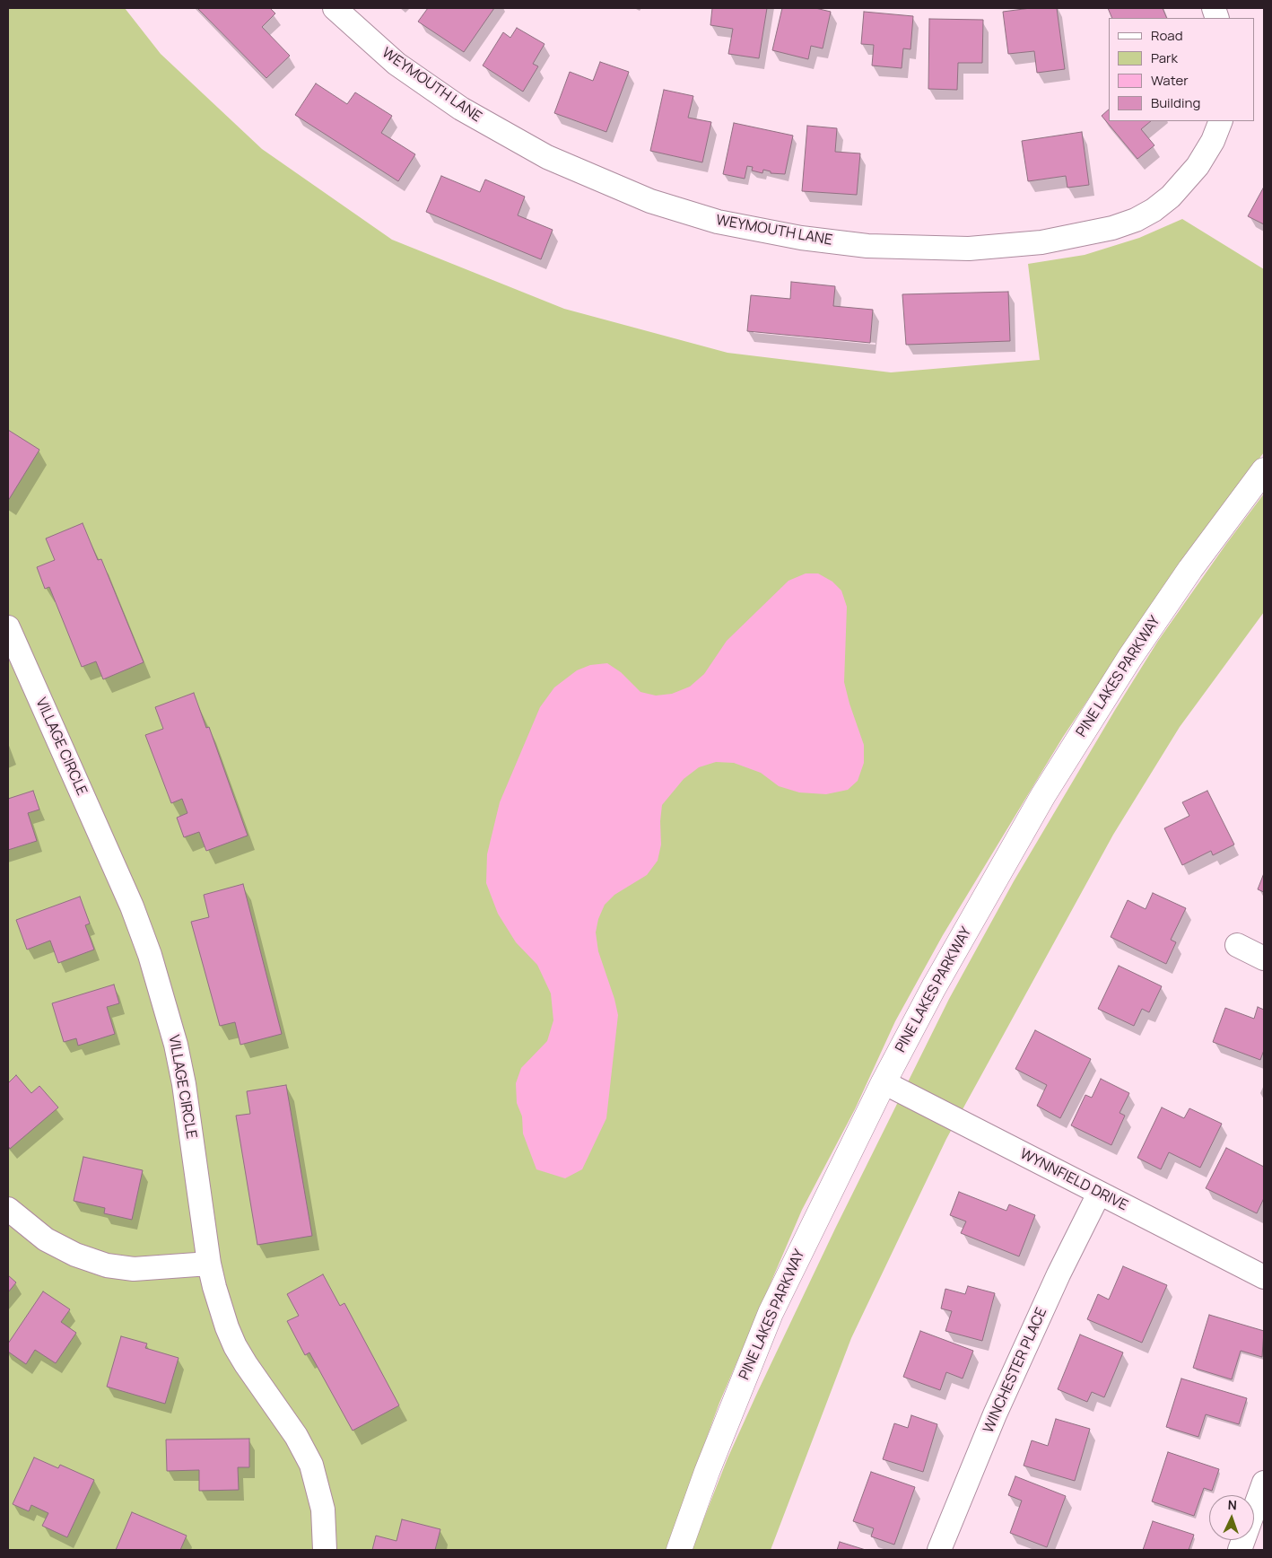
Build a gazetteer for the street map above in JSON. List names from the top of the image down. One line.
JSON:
{"streets":{"street":["WEYMOUTH LANE","PINE LAKES PARKWAY","VILLAGE CIRCLE","WYNNFIELD DRIVE","WINCHESTER PLACE"]},"crossings":[["PINE LAKES PARKWAY","WYNNFIELD DRIVE"],["WYNNFIELD DRIVE","WINCHESTER PLACE"]],"legend":["Road","Park","Water","Building"],"north":"top"}
